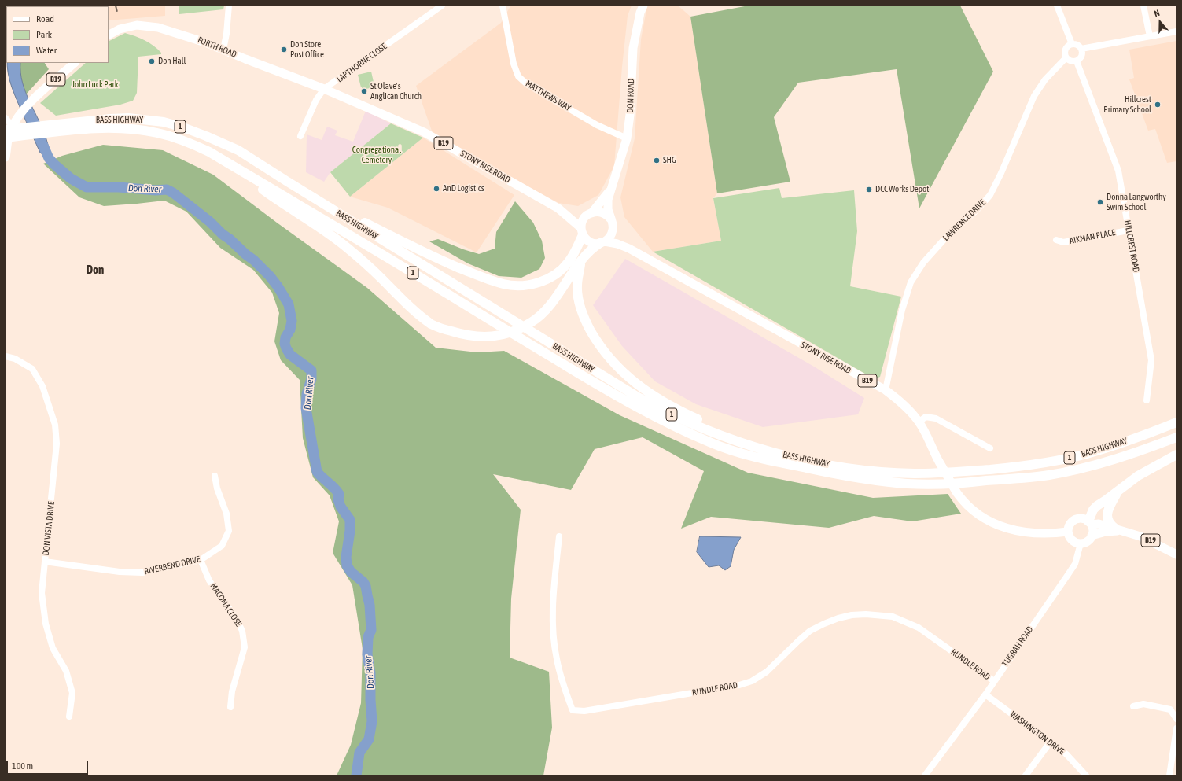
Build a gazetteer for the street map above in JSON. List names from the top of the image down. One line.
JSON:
{"streets":{"highway":["BASS HIGHWAY","1"],"main road":["FORTH ROAD","B19","DON ROAD","STONY RISE ROAD"],"street":["LAPTHORNE CLOSE","MATTHEWS WAY","LAWRENCE DRIVE","AIKMAN PLACE","HILLCREST ROAD","DON VISTA DRIVE","RIVERBEND DRIVE","MACOMA CLOSE","TUGRAH ROAD","RUNDLE ROAD","WASHINGTON DRIVE"]},"crossings":[["FORTH ROAD","LAPTHORNE CLOSE"],["FORTH ROAD","STONY RISE ROAD"],["LAPTHORNE CLOSE","STONY RISE ROAD"],["B19","DON ROAD"],["B19","BASS HIGHWAY"],["B19","STONY RISE ROAD"],["B19","TUGRAH ROAD"],["MATTHEWS WAY","DON ROAD"],["DON ROAD","STONY RISE ROAD"],["STONY RISE ROAD","LAWRENCE DRIVE"],["STONY RISE ROAD","TUGRAH ROAD"],["LAWRENCE DRIVE","HILLCREST ROAD"],["AIKMAN PLACE","HILLCREST ROAD"],["DON VISTA DRIVE","RIVERBEND DRIVE"],["RIVERBEND DRIVE","MACOMA CLOSE"],["TUGRAH ROAD","RUNDLE ROAD"],["TUGRAH ROAD","WASHINGTON DRIVE"]],"districts":["Don"],"water":["Don River"],"parks":["John Luck Park","Congregational Cemetery"],"places":["Don Store Post Office","Don Hall","St Olave's Anglican Church","Hillcrest Primary School","SHG","AnD Logistics","DCC Works Depot","Donna Langworthy Swim School"],"legend":["Road","Park","Water"],"scale_bar":"100 m","north":"top"}
